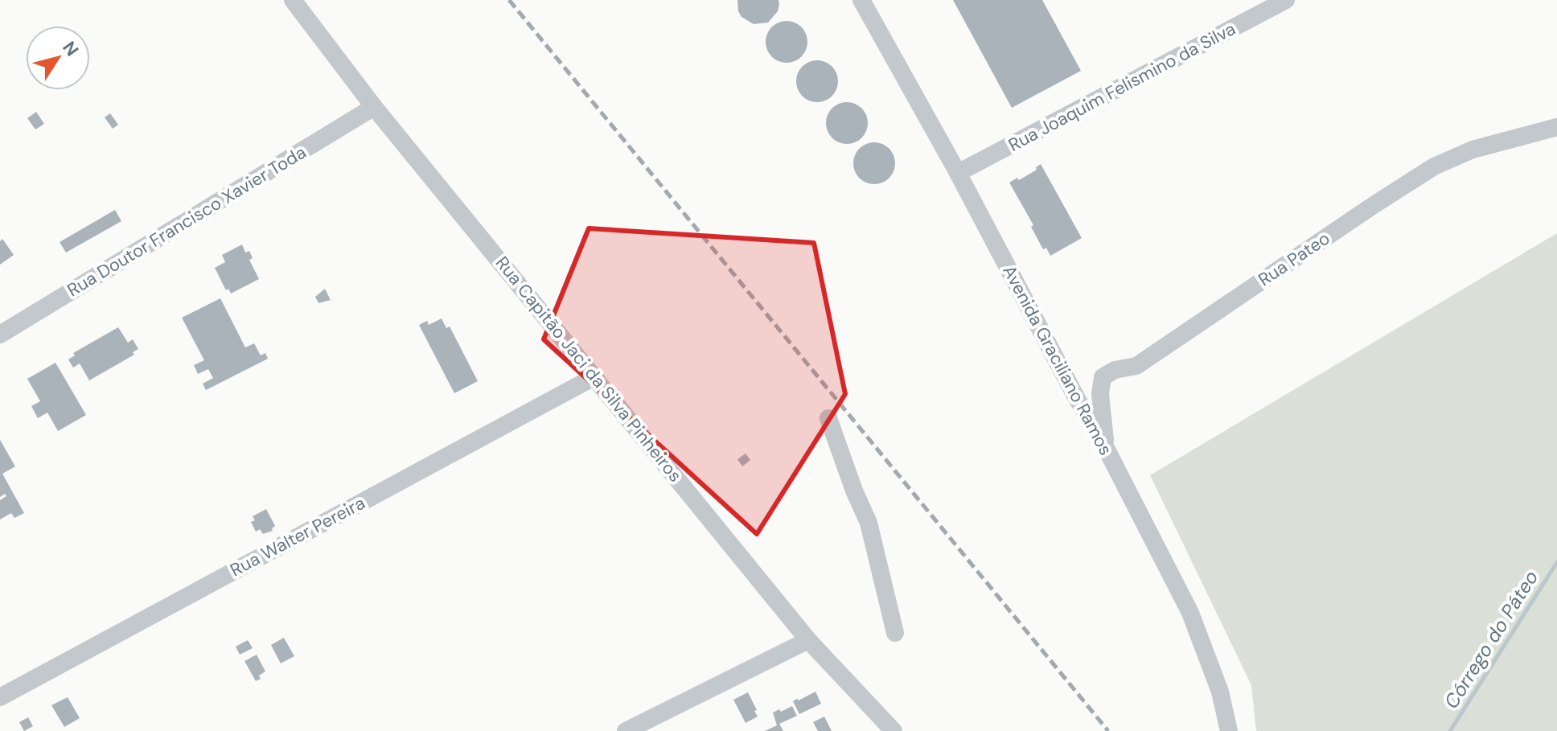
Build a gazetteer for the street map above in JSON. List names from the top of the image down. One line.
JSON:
{"streets":{"street":["Rua Joaquim Felismino da Silva","Rua Doutor Francisco Xavier Toda","Rua Pateo","Avenida Graciliano Ramos","Rua Capitão Jaci da Silva Pinheiros","Rua Walter Pereira"]},"crossings":[["Rua Joaquim Felismino da Silva","Avenida Graciliano Ramos"],["Rua Doutor Francisco Xavier Toda","Rua Capitão Jaci da Silva Pinheiros"],["Rua Pateo","Avenida Graciliano Ramos"],["Rua Capitão Jaci da Silva Pinheiros","Rua Walter Pereira"]],"water":["Córrego do Páteo"],"north":"top right"}
